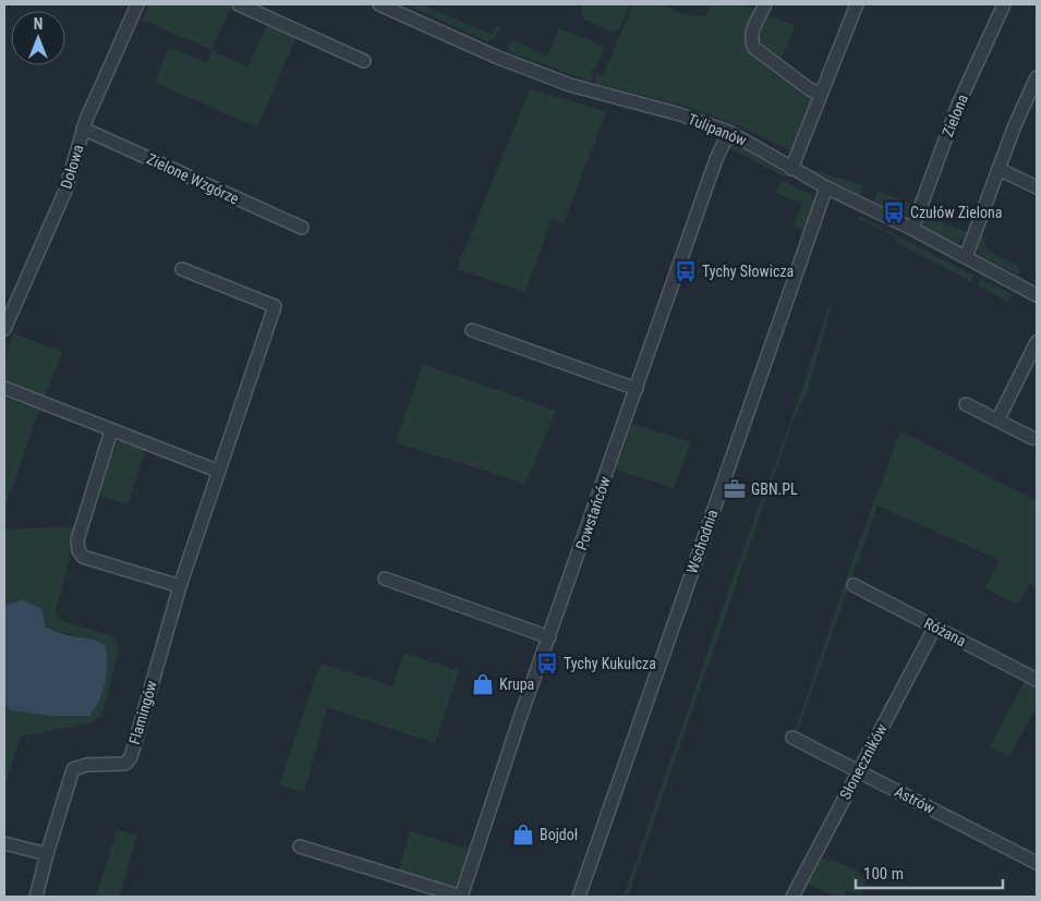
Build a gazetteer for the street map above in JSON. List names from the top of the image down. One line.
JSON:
{"streets":{"street":["Zielona","Tulipanów","Dołowa","Zielone Wzgórze","Powstańców","Wschodnia","Różana","Flamingów","Słoneczników","Astrów"]},"crossings":[["Zielona","Tulipanów"],["Tulipanów","Powstańców"],["Tulipanów","Wschodnia"],["Dołowa","Zielone Wzgórze"],["Różana","Słoneczników"],["Słoneczników","Astrów"]],"places":{"bus stop":["Czułów Zielona","Tychy Słowicza","Tychy Kukułcza"],"office":["GBN.PL"],"shop":["Krupa","Bojdoł"]},"scale_bar":"100 m","north":"top"}
